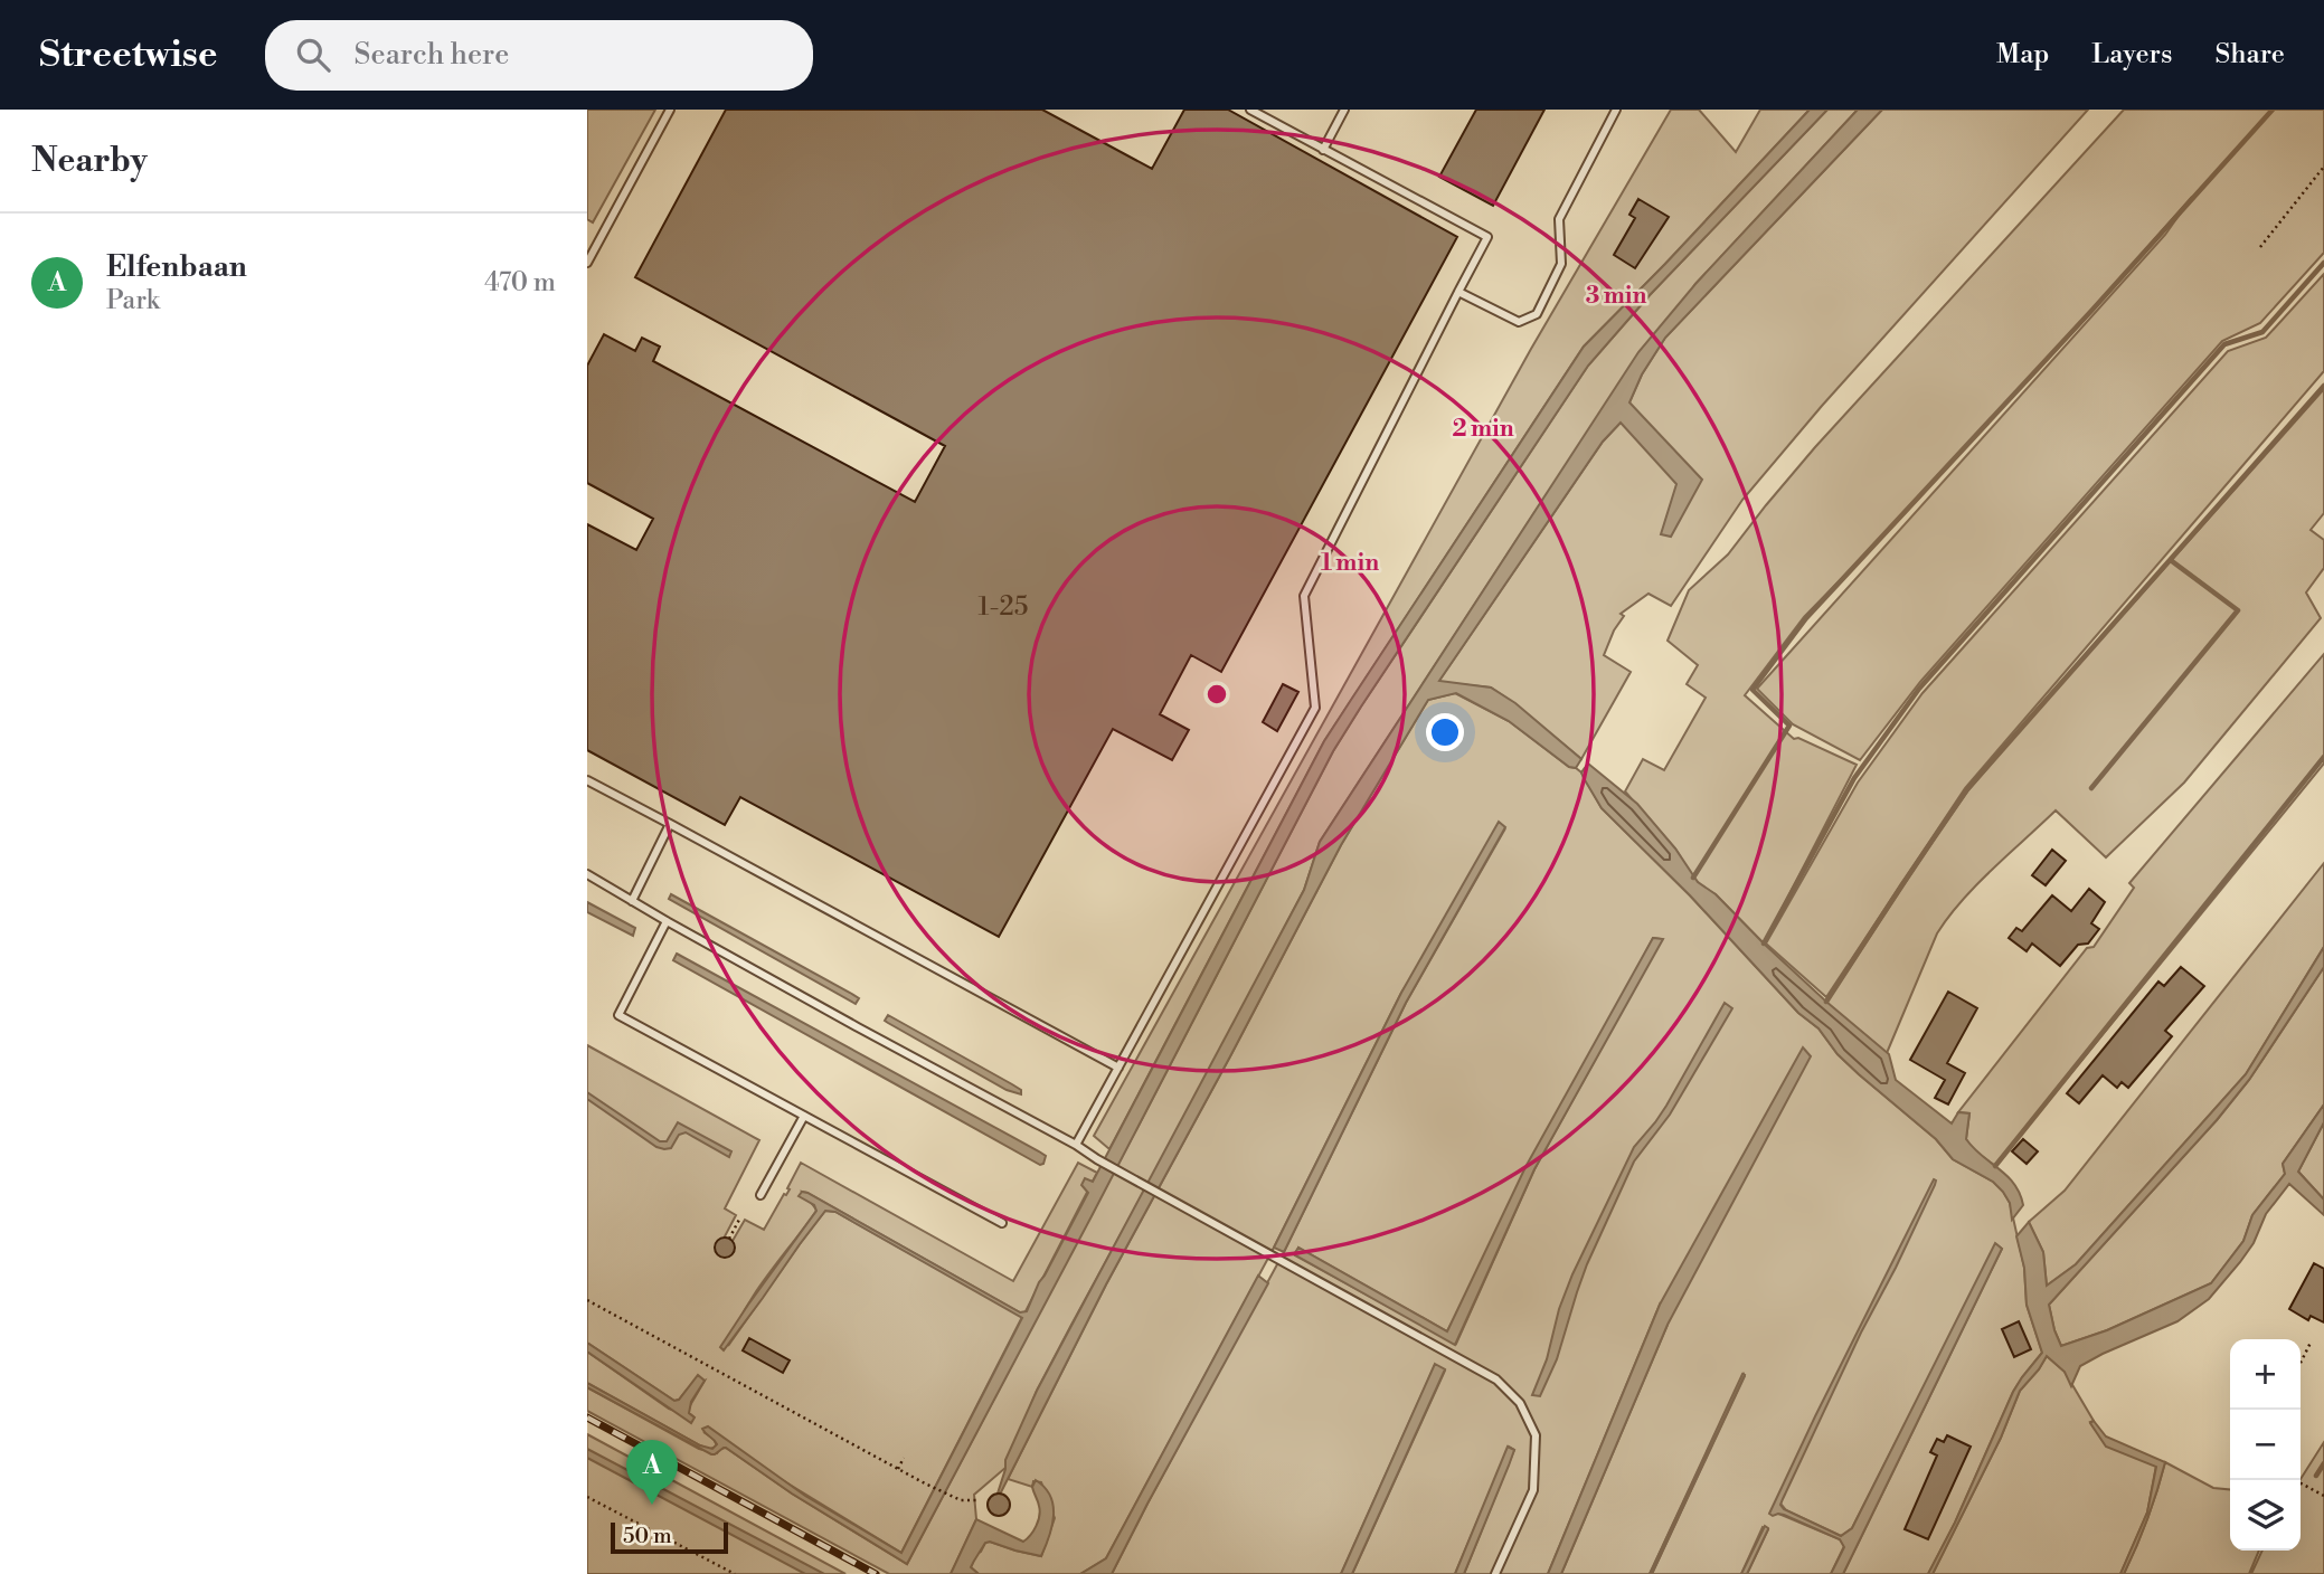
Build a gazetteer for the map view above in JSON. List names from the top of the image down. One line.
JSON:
{"house_numbers":["1-25"],"scale_bar":"50 m","page":{"header":"Streetwise","search":"Search here","nav":["Map","Layers","Share"],"heading":"Nearby","list":[{"mark":"A","name":"Elfenbaan","note":"Park","value":"470 m"}],"map_buttons":["+","−"],"pins":"A","scale":"50 m"},"rings":["3 min","2 min","1 min"]}
